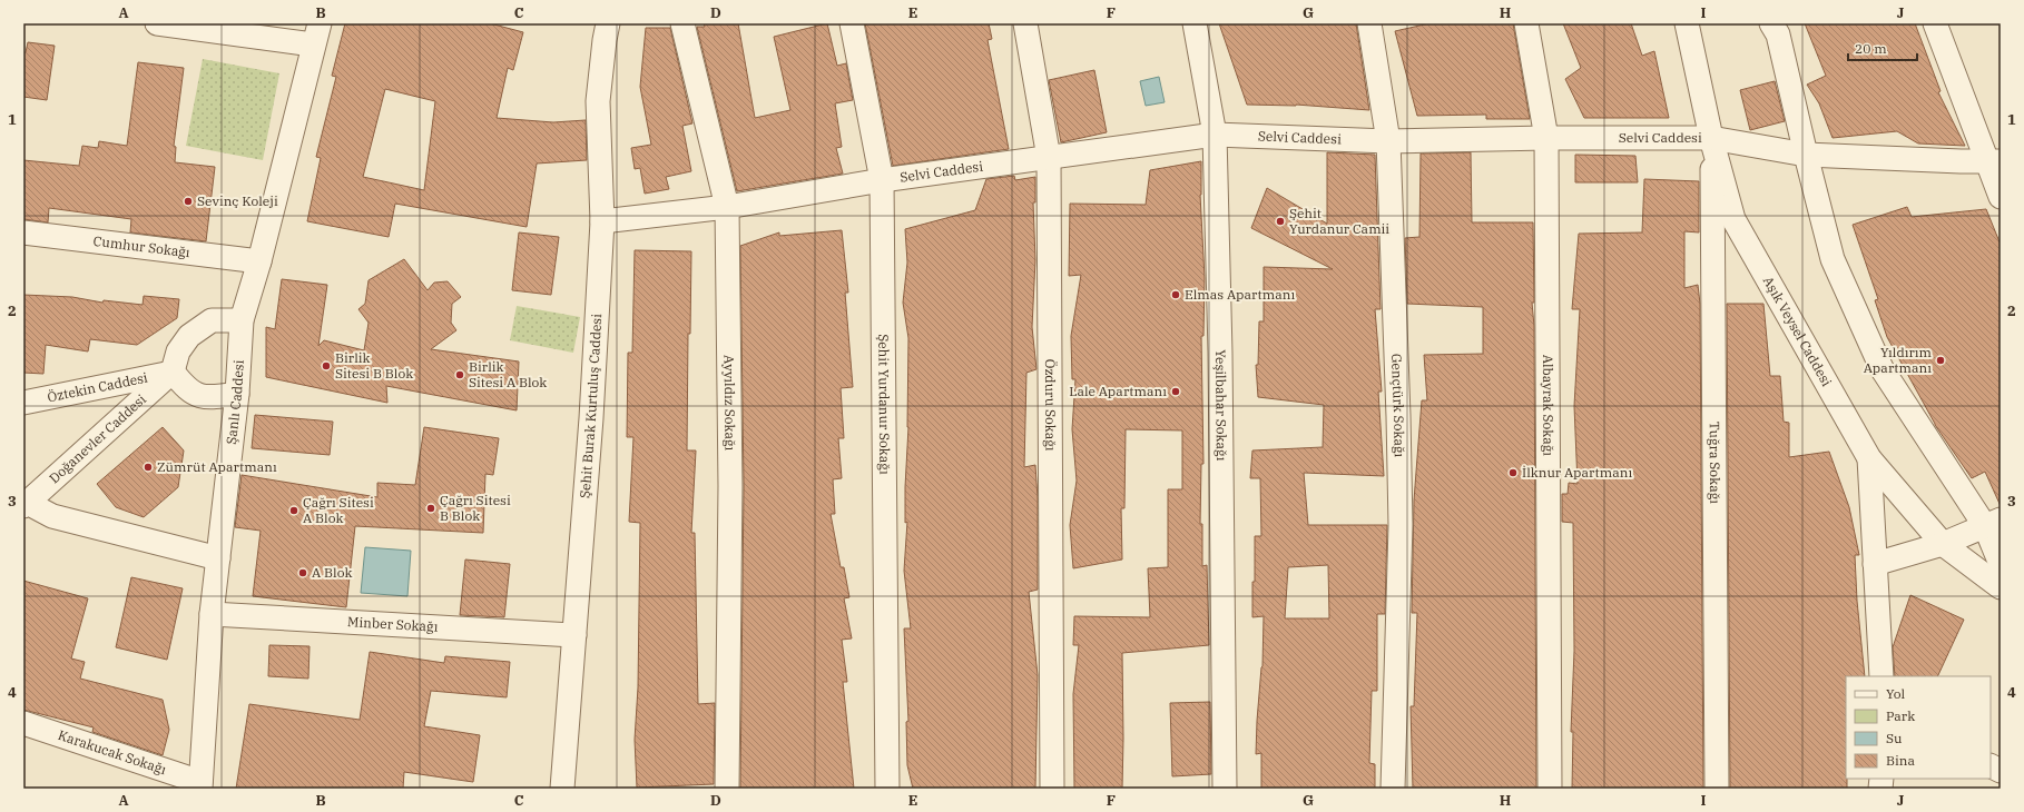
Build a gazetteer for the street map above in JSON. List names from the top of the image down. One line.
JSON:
{"streets":{"street":["Selvi Caddesi","Cumhur Sokağı","Aşık Veysel Caddesi","Öztekin Caddesi","Şanlı Caddesi","Ayyıldız Sokağı","Şehit Yurdanur Sokağı","Özduru Sokağı","Yeşilbahar Sokağı","Gençtürk Sokağı","Albayrak Sokağı","Şehit Burak Kurtuluş Caddesi","Doğanevler Caddesi","Tuğra Sokağı","Minber Sokağı","Karakucak Sokağı"]},"crossings":[["Selvi Caddesi","Aşık Veysel Caddesi"],["Selvi Caddesi","Ayyıldız Sokağı"],["Selvi Caddesi","Şehit Yurdanur Sokağı"],["Selvi Caddesi","Özduru Sokağı"],["Selvi Caddesi","Yeşilbahar Sokağı"],["Selvi Caddesi","Gençtürk Sokağı"],["Selvi Caddesi","Albayrak Sokağı"],["Selvi Caddesi","Şehit Burak Kurtuluş Caddesi"],["Selvi Caddesi","Tuğra Sokağı"],["Cumhur Sokağı","Şanlı Caddesi"],["Aşık Veysel Caddesi","Tuğra Sokağı"],["Öztekin Caddesi","Doğanevler Caddesi"],["Şanlı Caddesi","Minber Sokağı"],["Şanlı Caddesi","Karakucak Sokağı"],["Şehit Burak Kurtuluş Caddesi","Minber Sokağı"]],"places":["Sevinç Koleji","Şehit Yurdanur Camii","Elmas Apartmanı","Yıldırım Apartmanı","Birlik Sitesi B Blok","Birlik Sitesi A Blok","Lale Apartmanı","Zümrüt Apartmanı","İlknur Apartmanı","Çağrı Sitesi B Blok","Çağrı Sitesi A Blok","A Blok"],"legend":["Yol","Park","Su","Bina"],"scale_bar":"20 m","grid":{"columns":["A","B","C","D","E","F","G","H","I","J"],"rows":["1","2","3","4"]}}
